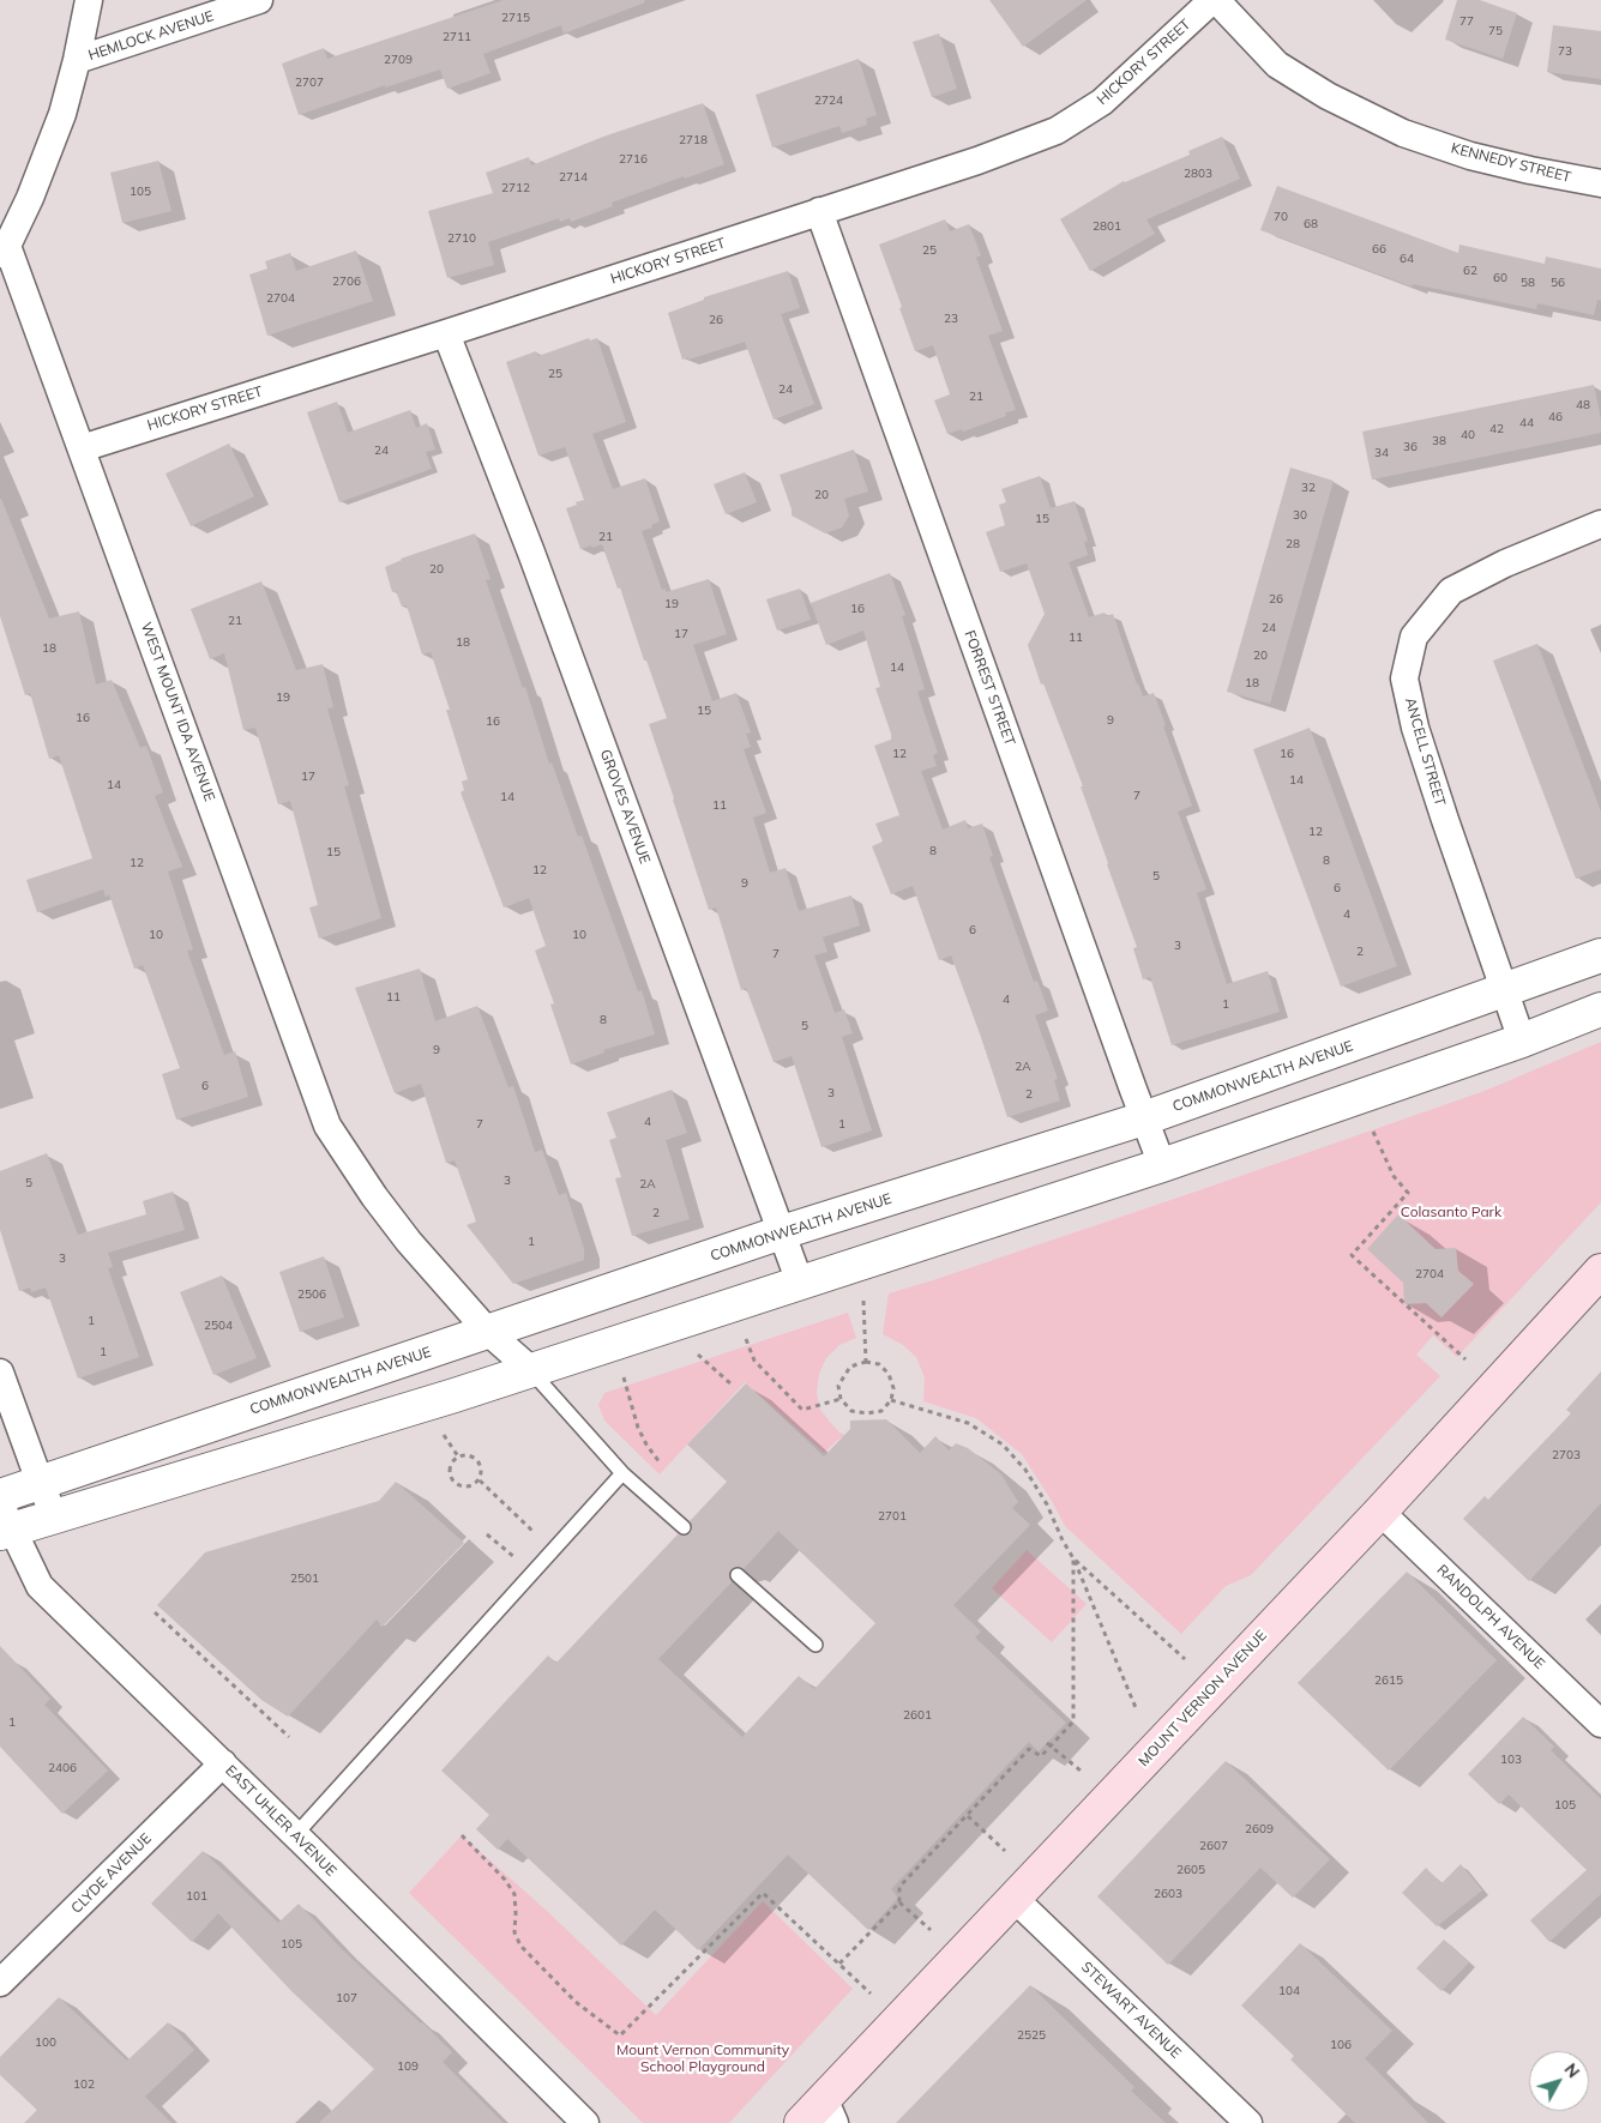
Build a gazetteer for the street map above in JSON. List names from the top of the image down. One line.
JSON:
{"streets":{"main road":["MOUNT VERNON AVENUE"],"street":["HEMLOCK AVENUE","HICKORY STREET","KENNEDY STREET","FORREST STREET","WEST MOUNT IDA AVENUE","ANCELL STREET","GROVES AVENUE","COMMONWEALTH AVENUE","RANDOLPH AVENUE","EAST UHLER AVENUE","CLYDE AVENUE","STEWART AVENUE"]},"crossings":[["HEMLOCK AVENUE","WEST MOUNT IDA AVENUE"],["HICKORY STREET","KENNEDY STREET"],["HICKORY STREET","FORREST STREET"],["HICKORY STREET","WEST MOUNT IDA AVENUE"],["HICKORY STREET","GROVES AVENUE"],["FORREST STREET","COMMONWEALTH AVENUE"],["WEST MOUNT IDA AVENUE","COMMONWEALTH AVENUE"],["ANCELL STREET","COMMONWEALTH AVENUE"],["GROVES AVENUE","COMMONWEALTH AVENUE"],["RANDOLPH AVENUE","MOUNT VERNON AVENUE"],["MOUNT VERNON AVENUE","STEWART AVENUE"],["EAST UHLER AVENUE","CLYDE AVENUE"]],"parks":["Colasanto Park","Mount Vernon Community School Playground"],"house_numbers":["2715","77","75","2711","73","2709","2707","2724","2718","2716","2803","2714","2712","105","70","68","2801","2710","66","25","64","62","60","2706","58","56","2704","23","26","25","24","21","48","46","44","42","40","38","36","24","34","32","20","30","15","21","28","20","26","19","16","21","24","17","11","18","18","20","14","18","19","15","16","9","16","12","16","17","14","14","7","14","11","12","8","15","8","12","12","5","9","6","4","6","10","10","3","2","7","11","4","1","8","5","9","2A","6","3","2","4","7","1","3","5","2A","2","1","3","2704","2506","1","2504","1","2703","2701","2501","2615","2601","1","103","2406","105","2609","2607","2605","2603","101","105","104","107","2525","100","106","109","102"],"north":"top right"}
